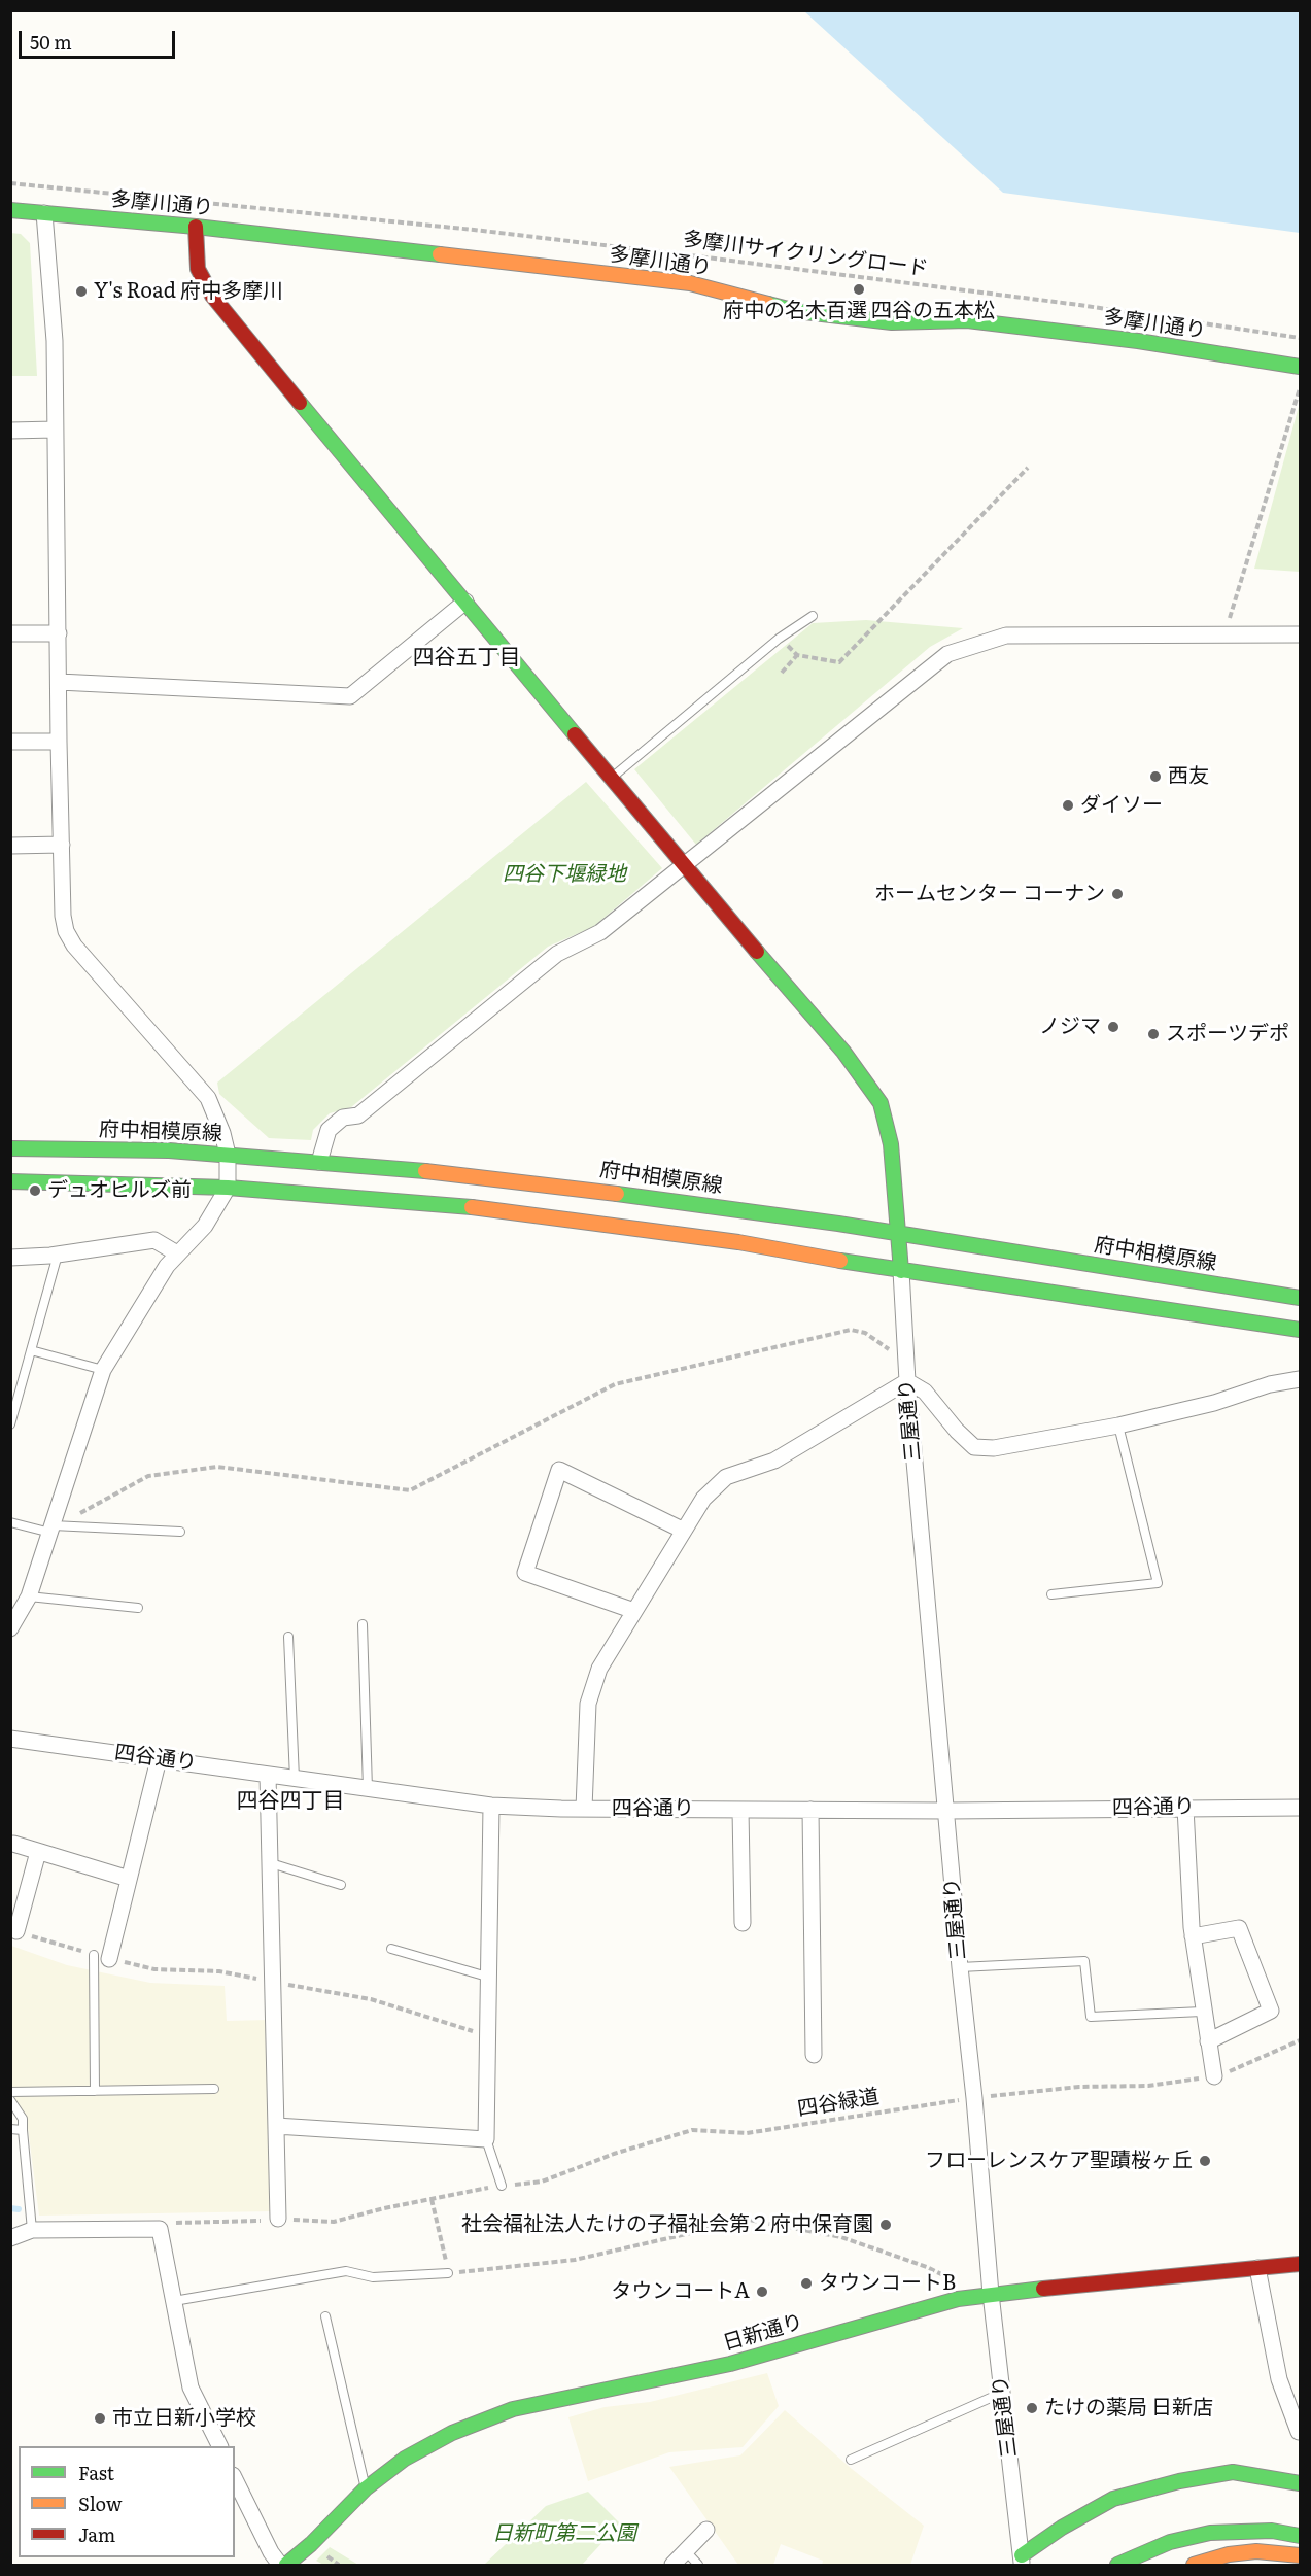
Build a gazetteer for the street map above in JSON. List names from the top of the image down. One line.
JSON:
{"streets":{"main road":["多摩川通り","府中相模原線","日新通り"],"street":["三屋通り","四谷通り"],"path":["多摩川サイクリングロード","四谷緑道"]},"crossings":[["三屋通り","四谷通り"],["三屋通り","四谷緑道"],["三屋通り","日新通り"]],"districts":["四谷五丁目","四谷四丁目"],"parks":["四谷下堰緑地","日新町第二公園"],"places":["府中の名木百選 四谷の五本松","Y's Road 府中多摩川","西友","ダイソー","ホームセンター コーナン","ノジマ","スポーツデポ","デュオヒルズ前","フローレンスケア聖蹟桜ヶ丘","社会福祉法人たけの子福祉会第２府中保育園","タウンコートB","タウンコートA","たけの薬局 日新店","市立日新小学校"],"legend":["Fast","Slow","Jam"],"scale_bar":"50 m"}
